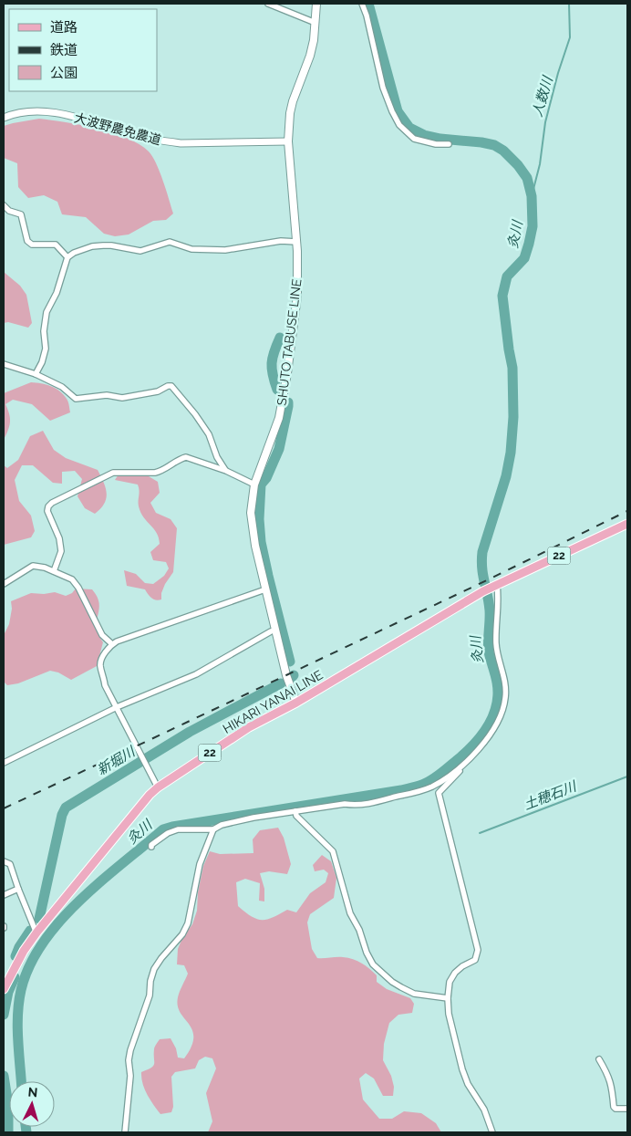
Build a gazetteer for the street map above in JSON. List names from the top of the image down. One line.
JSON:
{"streets":{"main road":["SHUTO TABUSE LINE","22","HIKARI YANAI LINE"],"street":["大波野農免農道"]},"crossings":[["大波野農免農道","SHUTO TABUSE LINE"],["SHUTO TABUSE LINE","HIKARI YANAI LINE"]],"water":["人数川","灸川","新堀川","土穂石川"],"legend":["道路","鉄道","公園"],"north":"top"}
